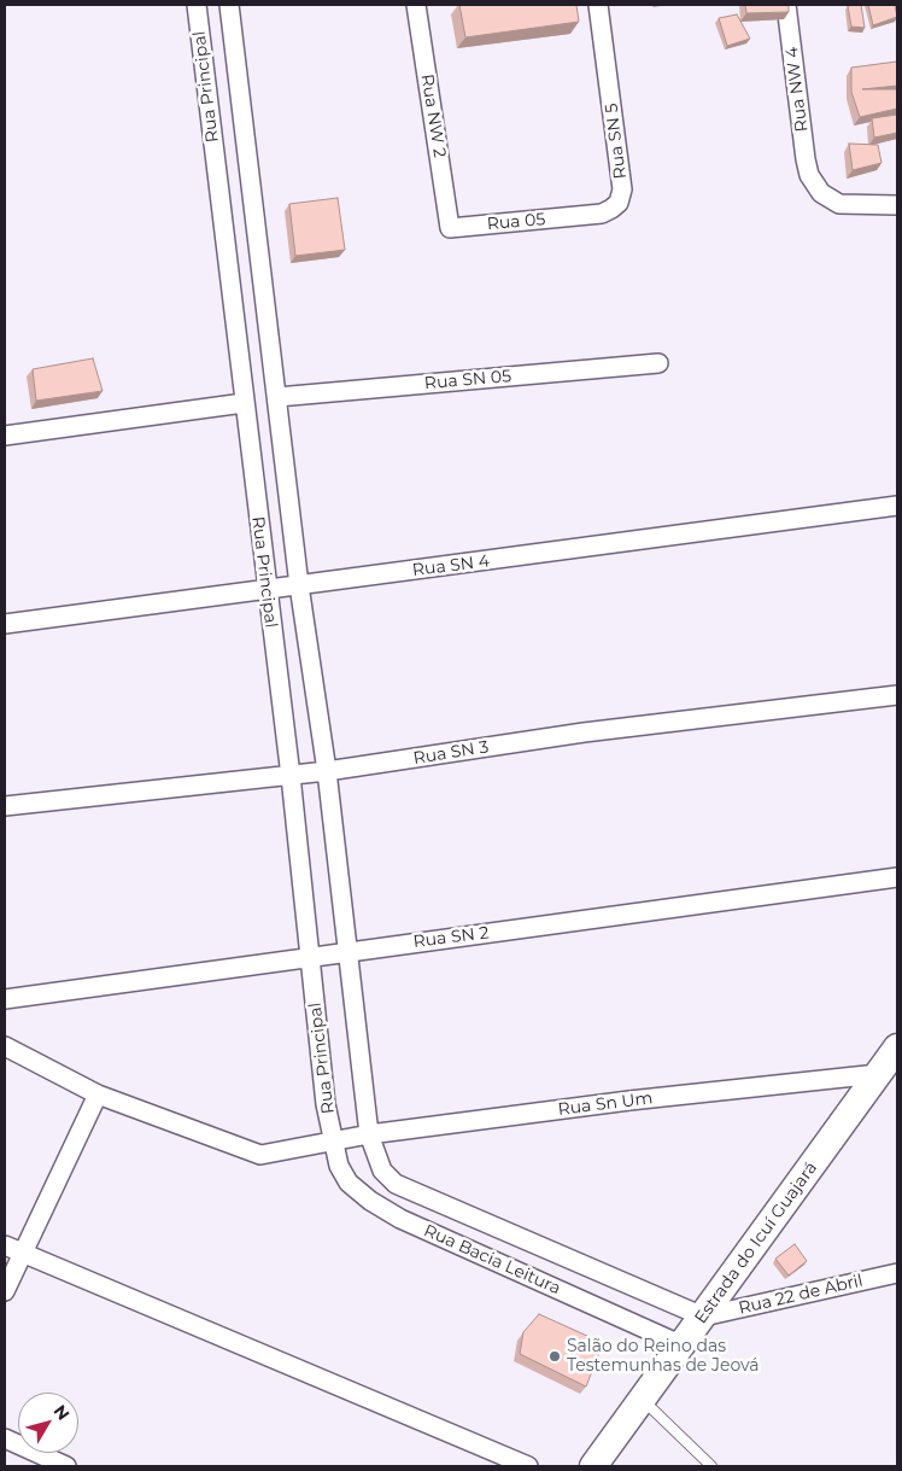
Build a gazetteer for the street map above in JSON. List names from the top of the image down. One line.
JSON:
{"streets":{"street":["Rua Principal","Rua NW 4","Rua NW 2","Rua SN 5","Rua 05","Rua SN 05","Rua SN 4","Rua SN 3","Rua SN 2","Rua Sn Um","Estrada do Icuí Guajará","Rua Bacia Leitura","Rua 22 de Abril"]},"crossings":[["Rua Principal","Rua SN 05"],["Rua Principal","Rua SN 4"],["Rua Principal","Rua SN 3"],["Rua Principal","Rua SN 2"],["Rua Principal","Rua Sn Um"],["Rua Principal","Rua Bacia Leitura"],["Rua NW 2","Rua 05"],["Rua SN 5","Rua 05"],["Rua Sn Um","Estrada do Icuí Guajará"],["Rua Sn Um","Rua Bacia Leitura"],["Estrada do Icuí Guajará","Rua Bacia Leitura"],["Estrada do Icuí Guajará","Rua 22 de Abril"],["Rua Bacia Leitura","Rua 22 de Abril"]],"places":["Salão do Reino das Testemunhas de Jeová"],"north":"top right"}
